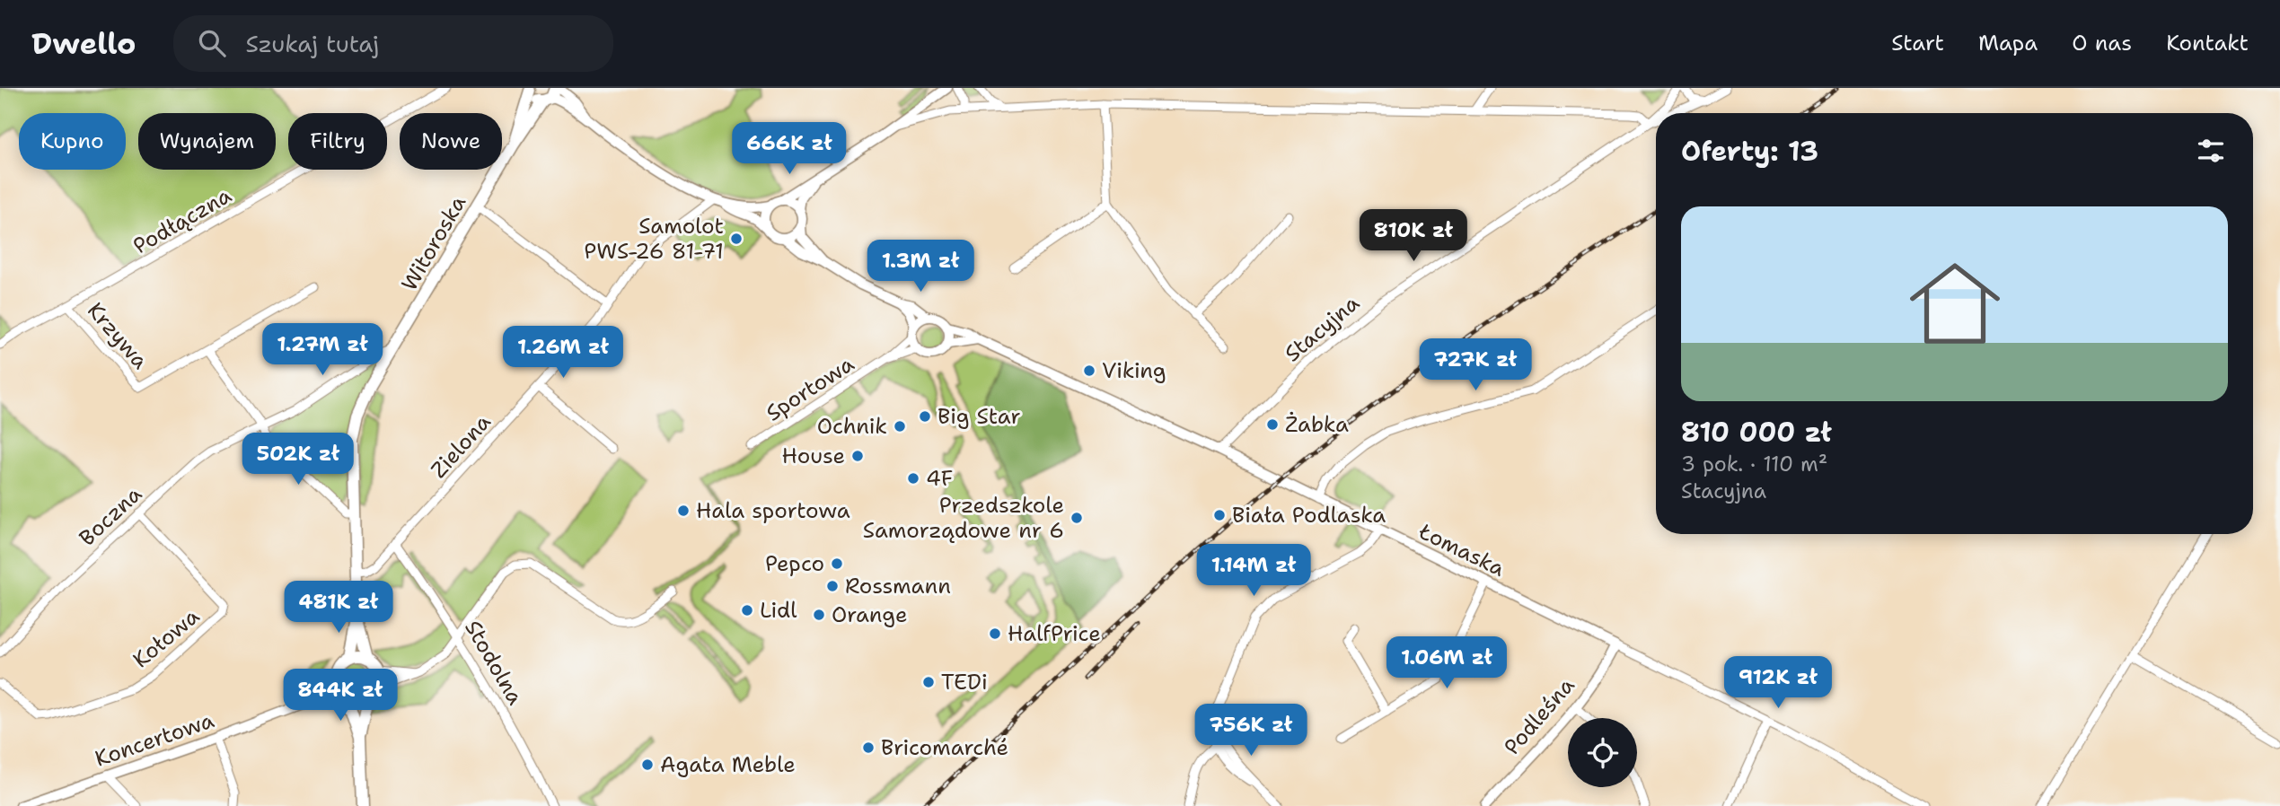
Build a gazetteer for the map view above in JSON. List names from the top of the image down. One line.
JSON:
{"streets":{"main road":["Witoroska"],"street":["Podłączna","Stacyjna","Krzywa","Sportowa","Zielona","Boczna","Łomaska","Kołowa","Stodolna","Podleśna","Koncertowa"]},"crossings":[["Podłączna","Krzywa"],["Witoroska","Zielona"],["Witoroska","Boczna"],["Witoroska","Koncertowa"],["Stacyjna","Łomaska"],["Sportowa","Łomaska"],["Zielona","Stodolna"],["Boczna","Kołowa"],["Łomaska","Podleśna"]],"places":["Samolot PWS-26 81-71","Viking","Big Star","Żabka","Ochnik","House","4F","Hala sportowa","Biała Podlaska","Przedszkole Samorządowe nr 6","Pepco","Rossmann","Lidl","Orange","HalfPrice","TEDi","Bricomarché","Agata Meble"],"page":{"header":"Dwello","search":"Szukaj tutaj","nav":["Start","Mapa","O nas","Kontakt"],"chip":["Kupno","Wynajem","Filtry","Nowe"],"heading":"Oferty: 13","price":["666K zł","810K zł","1.3M zł","1.27M zł","1.26M zł","727K zł","502K zł","1.14M zł","481K zł","1.06M zł","912K zł","844K zł","756K zł"],"list":[{"name":"810 000 zł","note":"3 pok. · 110 m² · Stacyjna"}]}}
